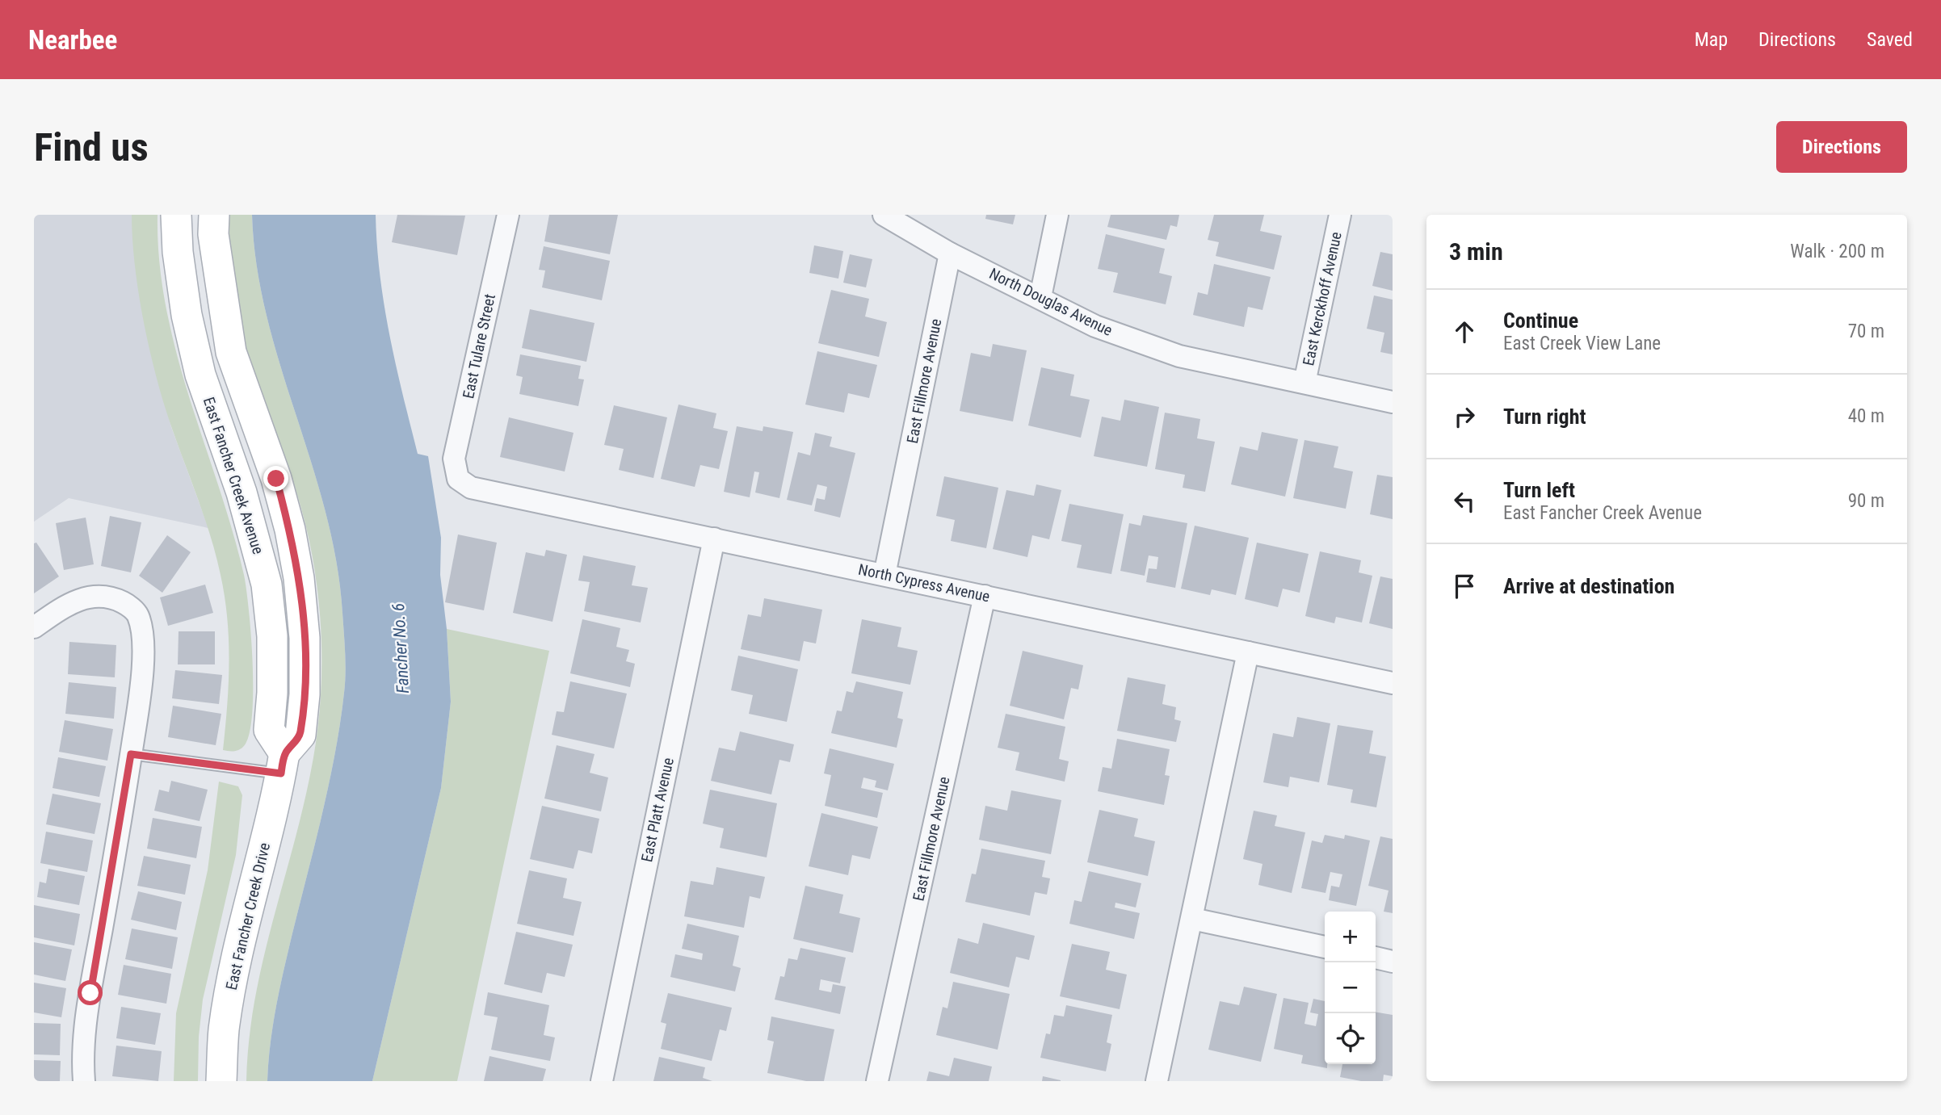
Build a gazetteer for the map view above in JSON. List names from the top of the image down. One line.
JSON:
{"streets":{"street":["East Kerckhoff Avenue","North Douglas Avenue","East Tulare Street","East Fillmore Avenue","East Fancher Creek Avenue","North Cypress Avenue","East Platt Avenue","East Fancher Creek Drive"]},"crossings":[["East Kerckhoff Avenue","North Douglas Avenue"],["North Douglas Avenue","East Fillmore Avenue"],["East Tulare Street","North Cypress Avenue"],["East Fillmore Avenue","North Cypress Avenue"],["East Fancher Creek Avenue","East Fancher Creek Drive"],["North Cypress Avenue","East Platt Avenue"]],"water":["Fancher No. 6"],"page":{"header":"Nearbee","nav":["Map","Directions","Saved"],"buttons":"Directions","title":"Find us","heading":["3 min","Walk · 200 m"],"list":[["Continue","East Creek View Lane","70 m"],["Turn right","40 m"],["Turn left","East Fancher Creek Avenue","90 m"],"Arrive at destination"],"map_buttons":["+","−"]}}
